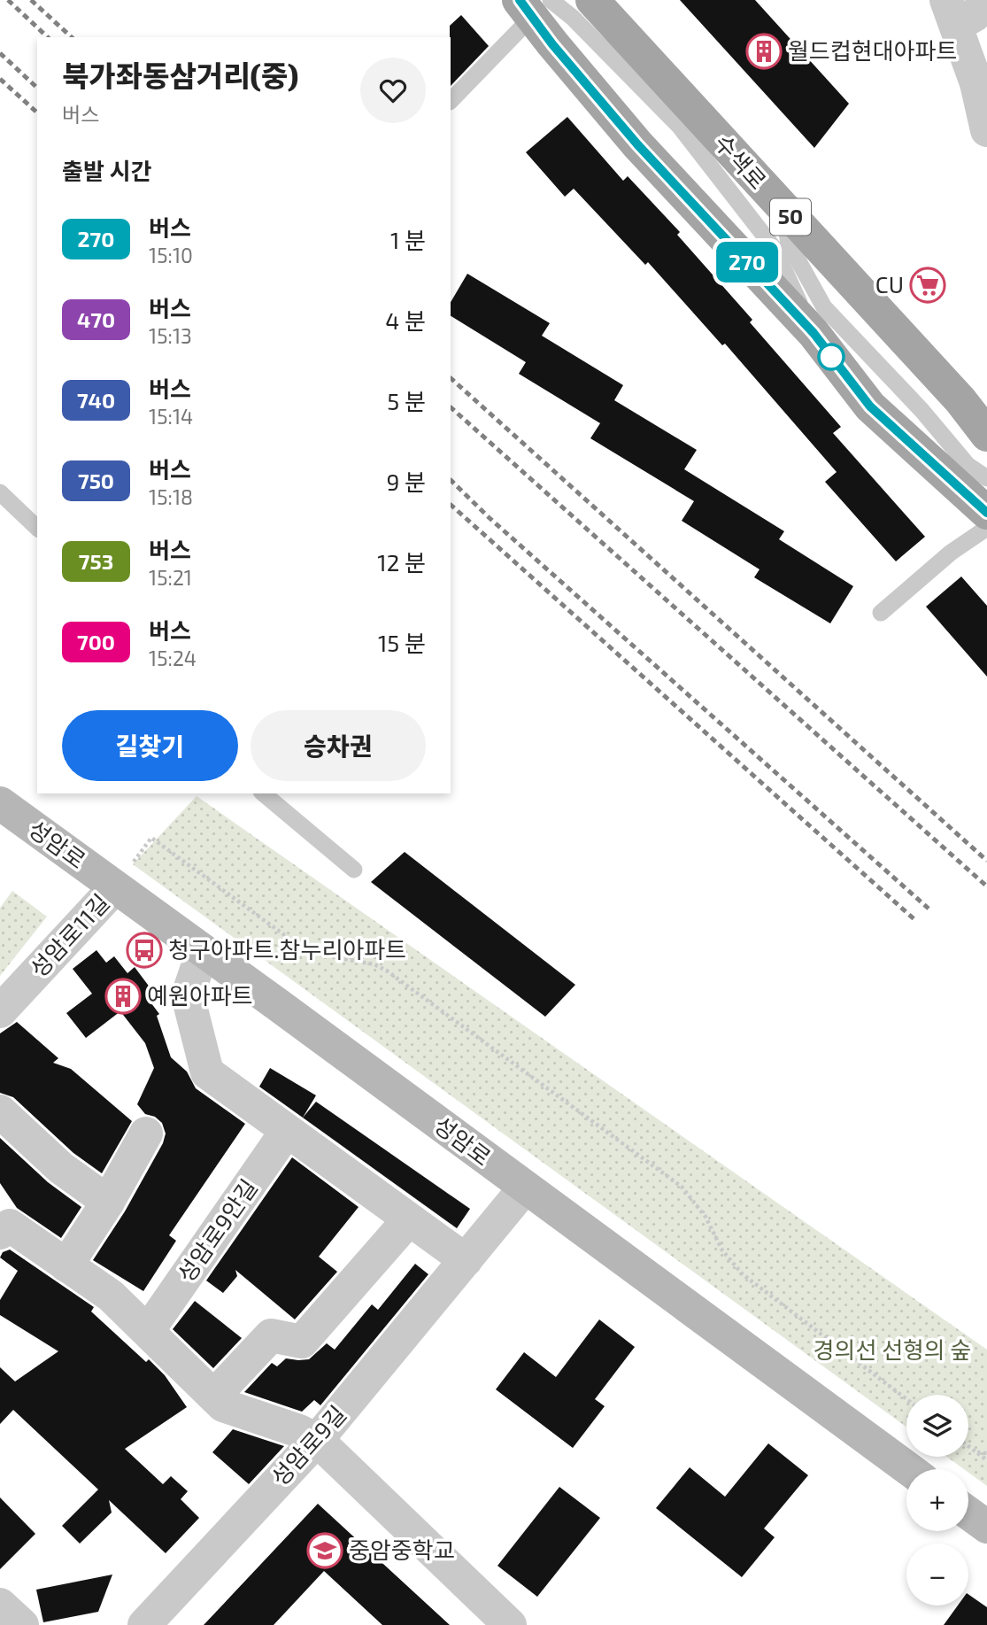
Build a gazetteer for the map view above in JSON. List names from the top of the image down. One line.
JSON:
{"streets":{"main road":["수색로","50","성암로"],"street":["성암로11길","성암로9안길","성암로9길"]},"crossings":[["성암로","성암로11길"],["성암로","성암로9길"]],"parks":["경의선 선형의 숲"],"places":{"building":["월드컵현대아파트","예원아파트"],"supermarket":["CU"],"bus stop":["청구아파트.참누리아파트"],"school or university":["중암중학교"]},"lines":["bus line 270"],"page":{"on_map":"270","heading":[["북가좌동삼거리(중)","버스"],"출발 시간"],"list":[{"mark":"270","name":"버스","note":"15:10","value":"1 분"},{"mark":"470","name":"버스","note":"15:13","value":"4 분"},{"mark":"740","name":"버스","note":"15:14","value":"5 분"},{"mark":"750","name":"버스","note":"15:18","value":"9 분"},{"mark":"753","name":"버스","note":"15:21","value":"12 분"},{"mark":"700","name":"버스","note":"15:24","value":"15 분"}],"buttons":["길찾기","승차권"],"map_buttons":["+","−"]}}
